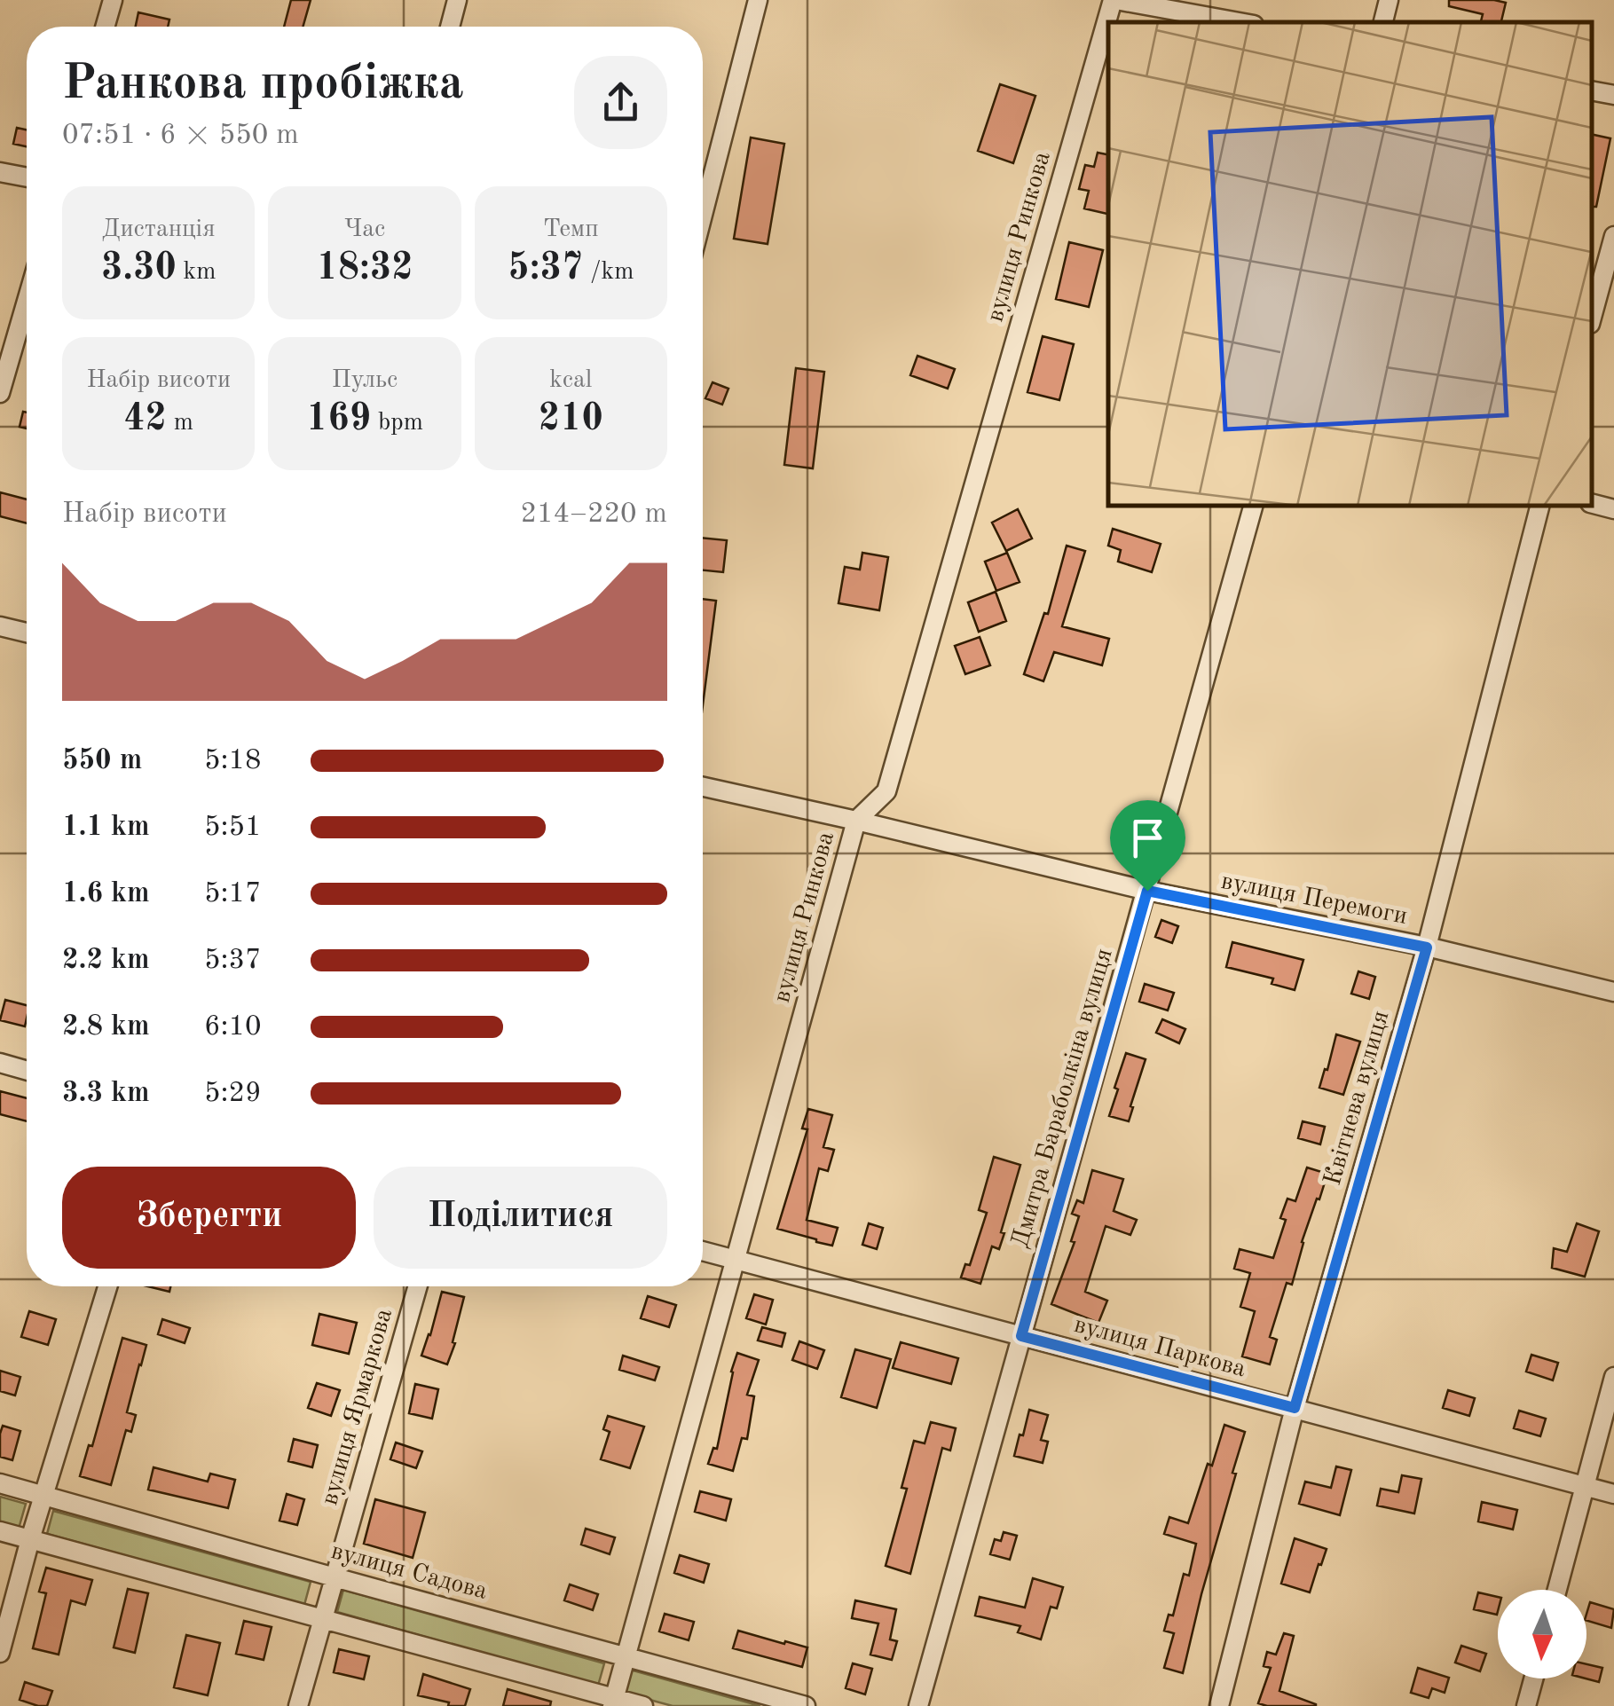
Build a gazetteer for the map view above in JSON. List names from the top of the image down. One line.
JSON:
{"streets":{"street":["вулиця Ринкова","вулиця Перемоги","Дмитра Бараболкіна вулиця","Квітнева вулиця","вулиця Паркова","вулиця Ярмаркова","вулиця Садова"]},"crossings":[["вулиця Ринкова","вулиця Перемоги"],["вулиця Ринкова","вулиця Паркова"],["вулиця Ринкова","вулиця Садова"],["вулиця Перемоги","Дмитра Бараболкіна вулиця"],["вулиця Перемоги","Квітнева вулиця"],["Дмитра Бараболкіна вулиця","вулиця Паркова"],["Квітнева вулиця","вулиця Паркова"],["вулиця Ярмаркова","вулиця Садова"]],"north":"bottom","page":{"heading":["Ранкова пробіжка","07:51 · 6 × 550 m"],"stats":[["Дистанція","3.30 km"],["Час","18:32"],["Темп","5:37 /km"],["Набір висоти","42 m"],["Пульс","169 bpm"],["kcal","210"]],"chart":["Набір висоти","214–220 m"],"list":[{"name":"550 m","note":"5:18"},{"name":"1.1 km","note":"5:51"},{"name":"1.6 km","note":"5:17"},{"name":"2.2 km","note":"5:37"},{"name":"2.8 km","note":"6:10"},{"name":"3.3 km","note":"5:29"}],"buttons":["Зберегти","Поділитися"]}}
